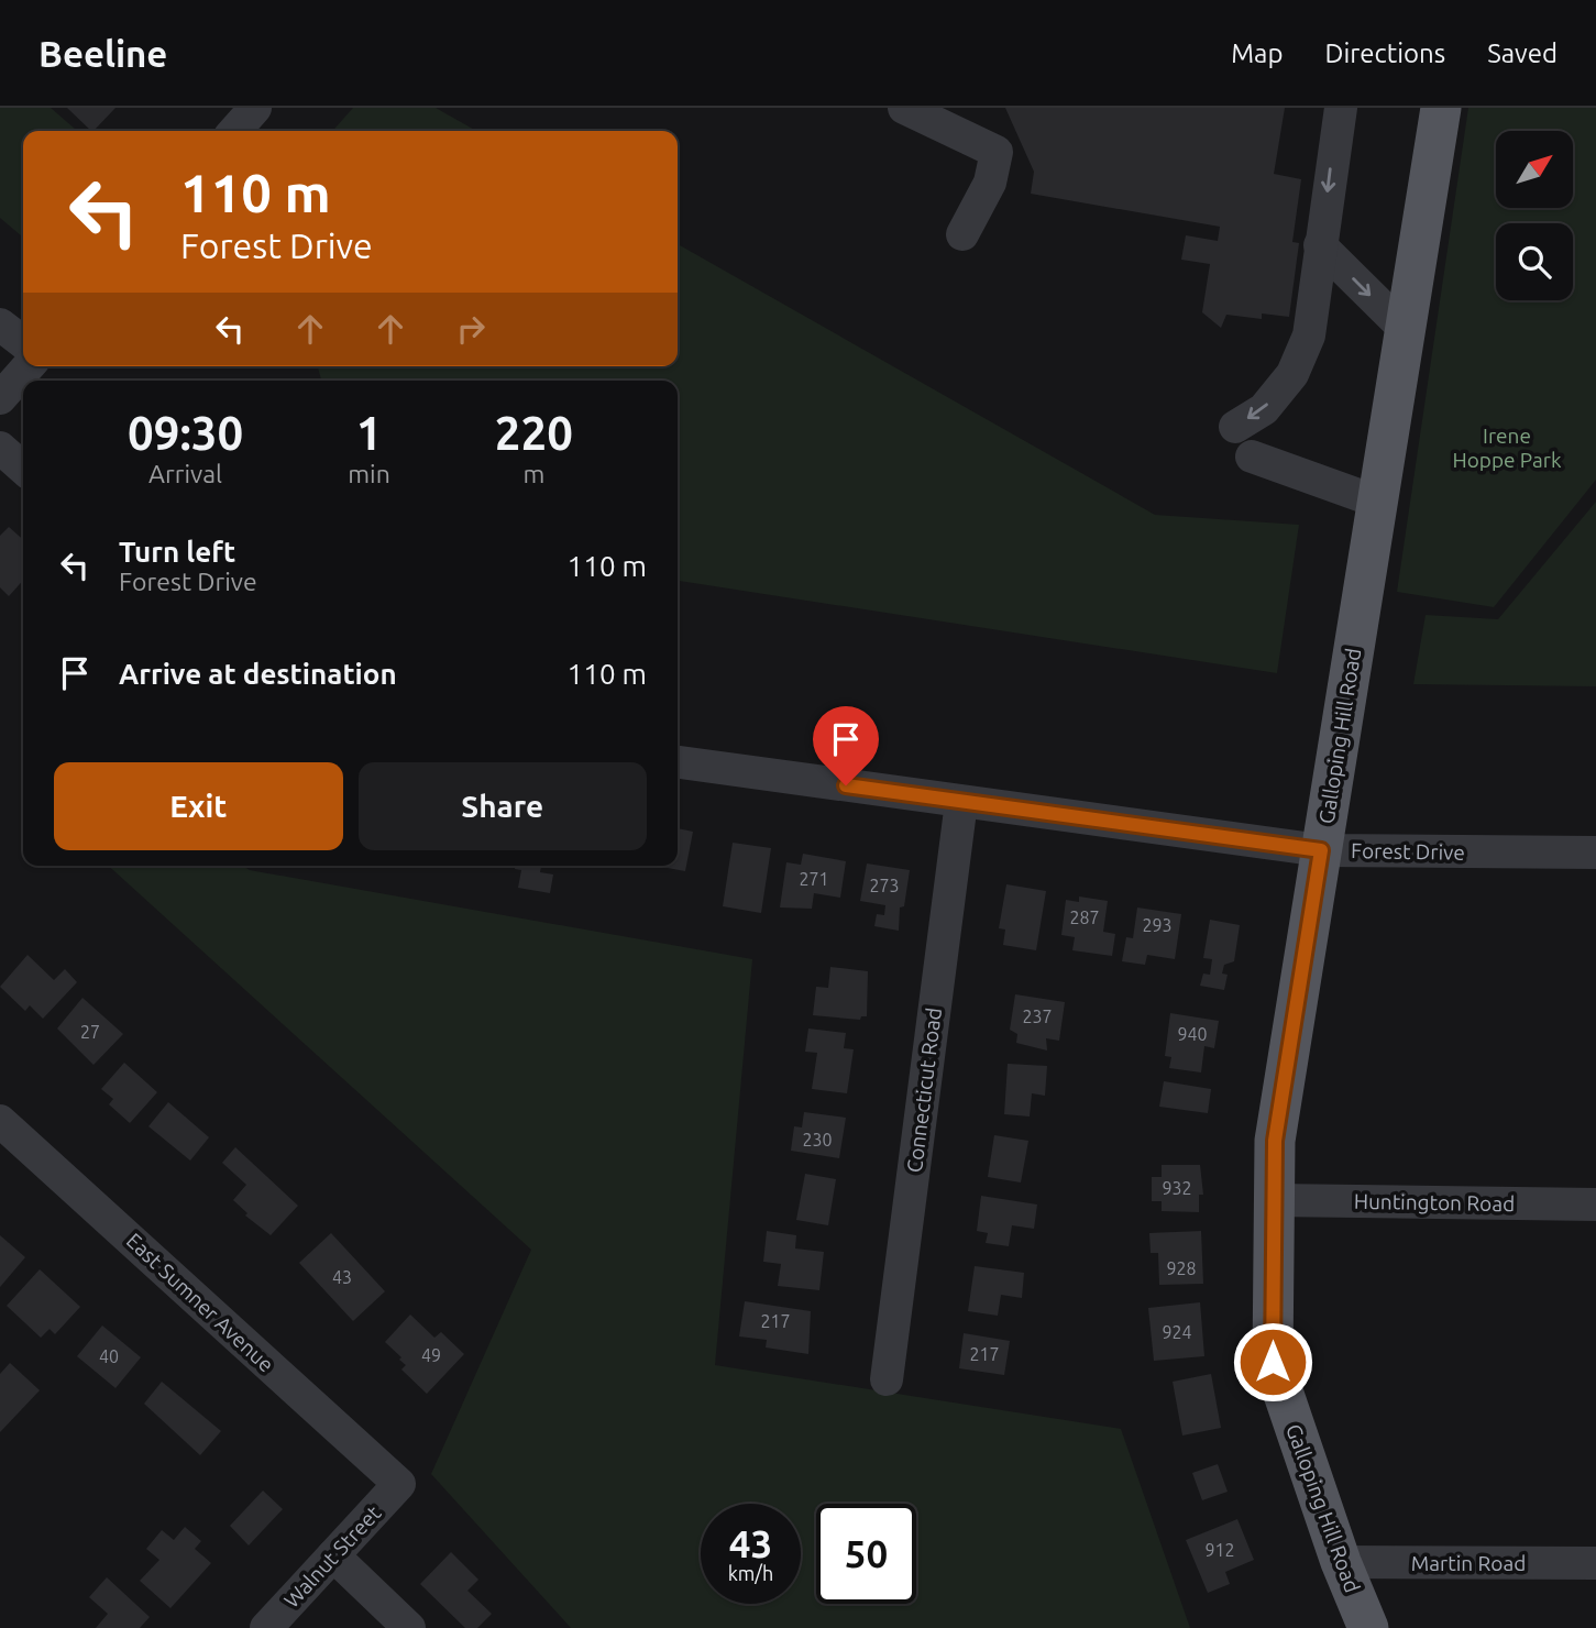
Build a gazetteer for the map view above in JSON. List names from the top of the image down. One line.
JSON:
{"streets":{"main road":["Galloping Hill Road"],"street":["Forest Drive","Connecticut Road","Huntington Road","East Sumner Avenue","Walnut Street","Martin Road"]},"crossings":[["Galloping Hill Road","Forest Drive"],["Galloping Hill Road","Huntington Road"],["Galloping Hill Road","Martin Road"],["Forest Drive","Connecticut Road"],["East Sumner Avenue","Walnut Street"]],"parks":["Irene Hoppe Park"],"house_numbers":["271","273","287","293","237","27","940","230","932","928","43","217","924","217","49","40","912"],"north":"top right","page":{"header":"Beeline","nav":["Map","Directions","Saved"],"turn":["110 m","Forest Drive"],"eta":["09:30","Arrival","1","min","220","m"],"list":[{"name":"Turn left","note":"Forest Drive","value":"110 m"},{"name":"Arrive at destination","value":"110 m"}],"buttons":["Exit","Share"],"speed":"43 km/h","limit":"50"}}
